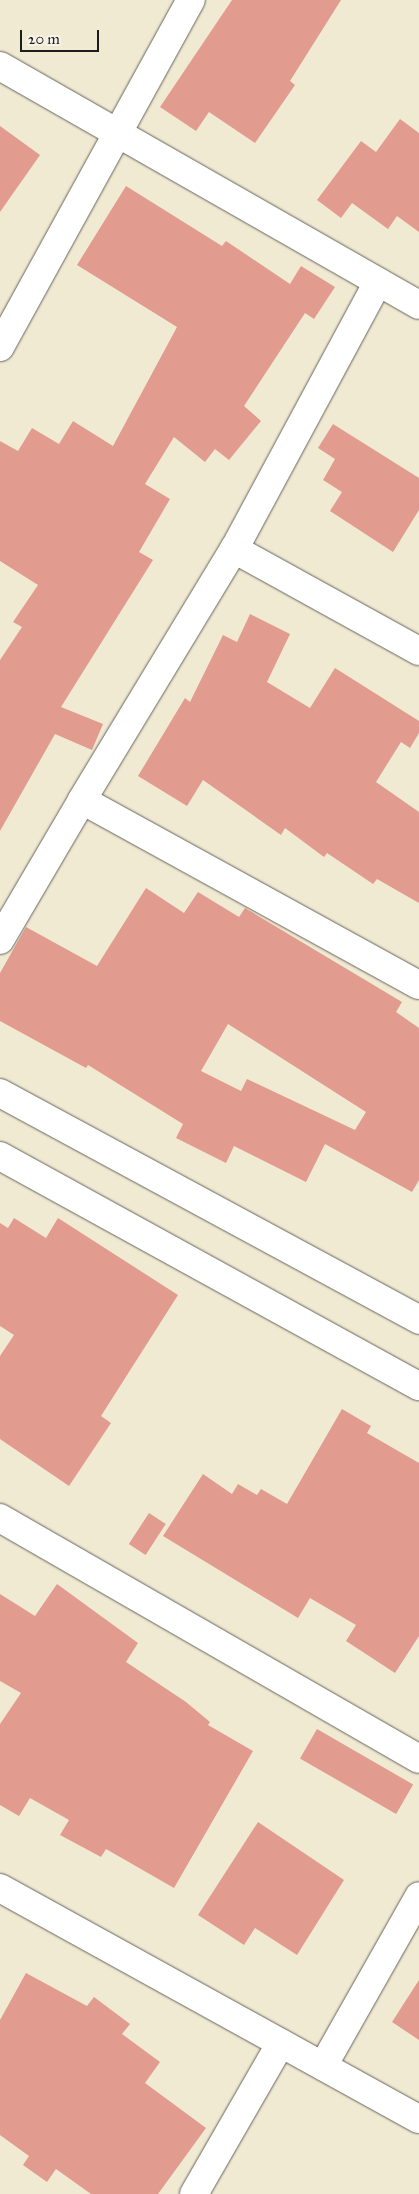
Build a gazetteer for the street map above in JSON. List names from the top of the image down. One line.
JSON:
{"scale_bar":"20 m"}
